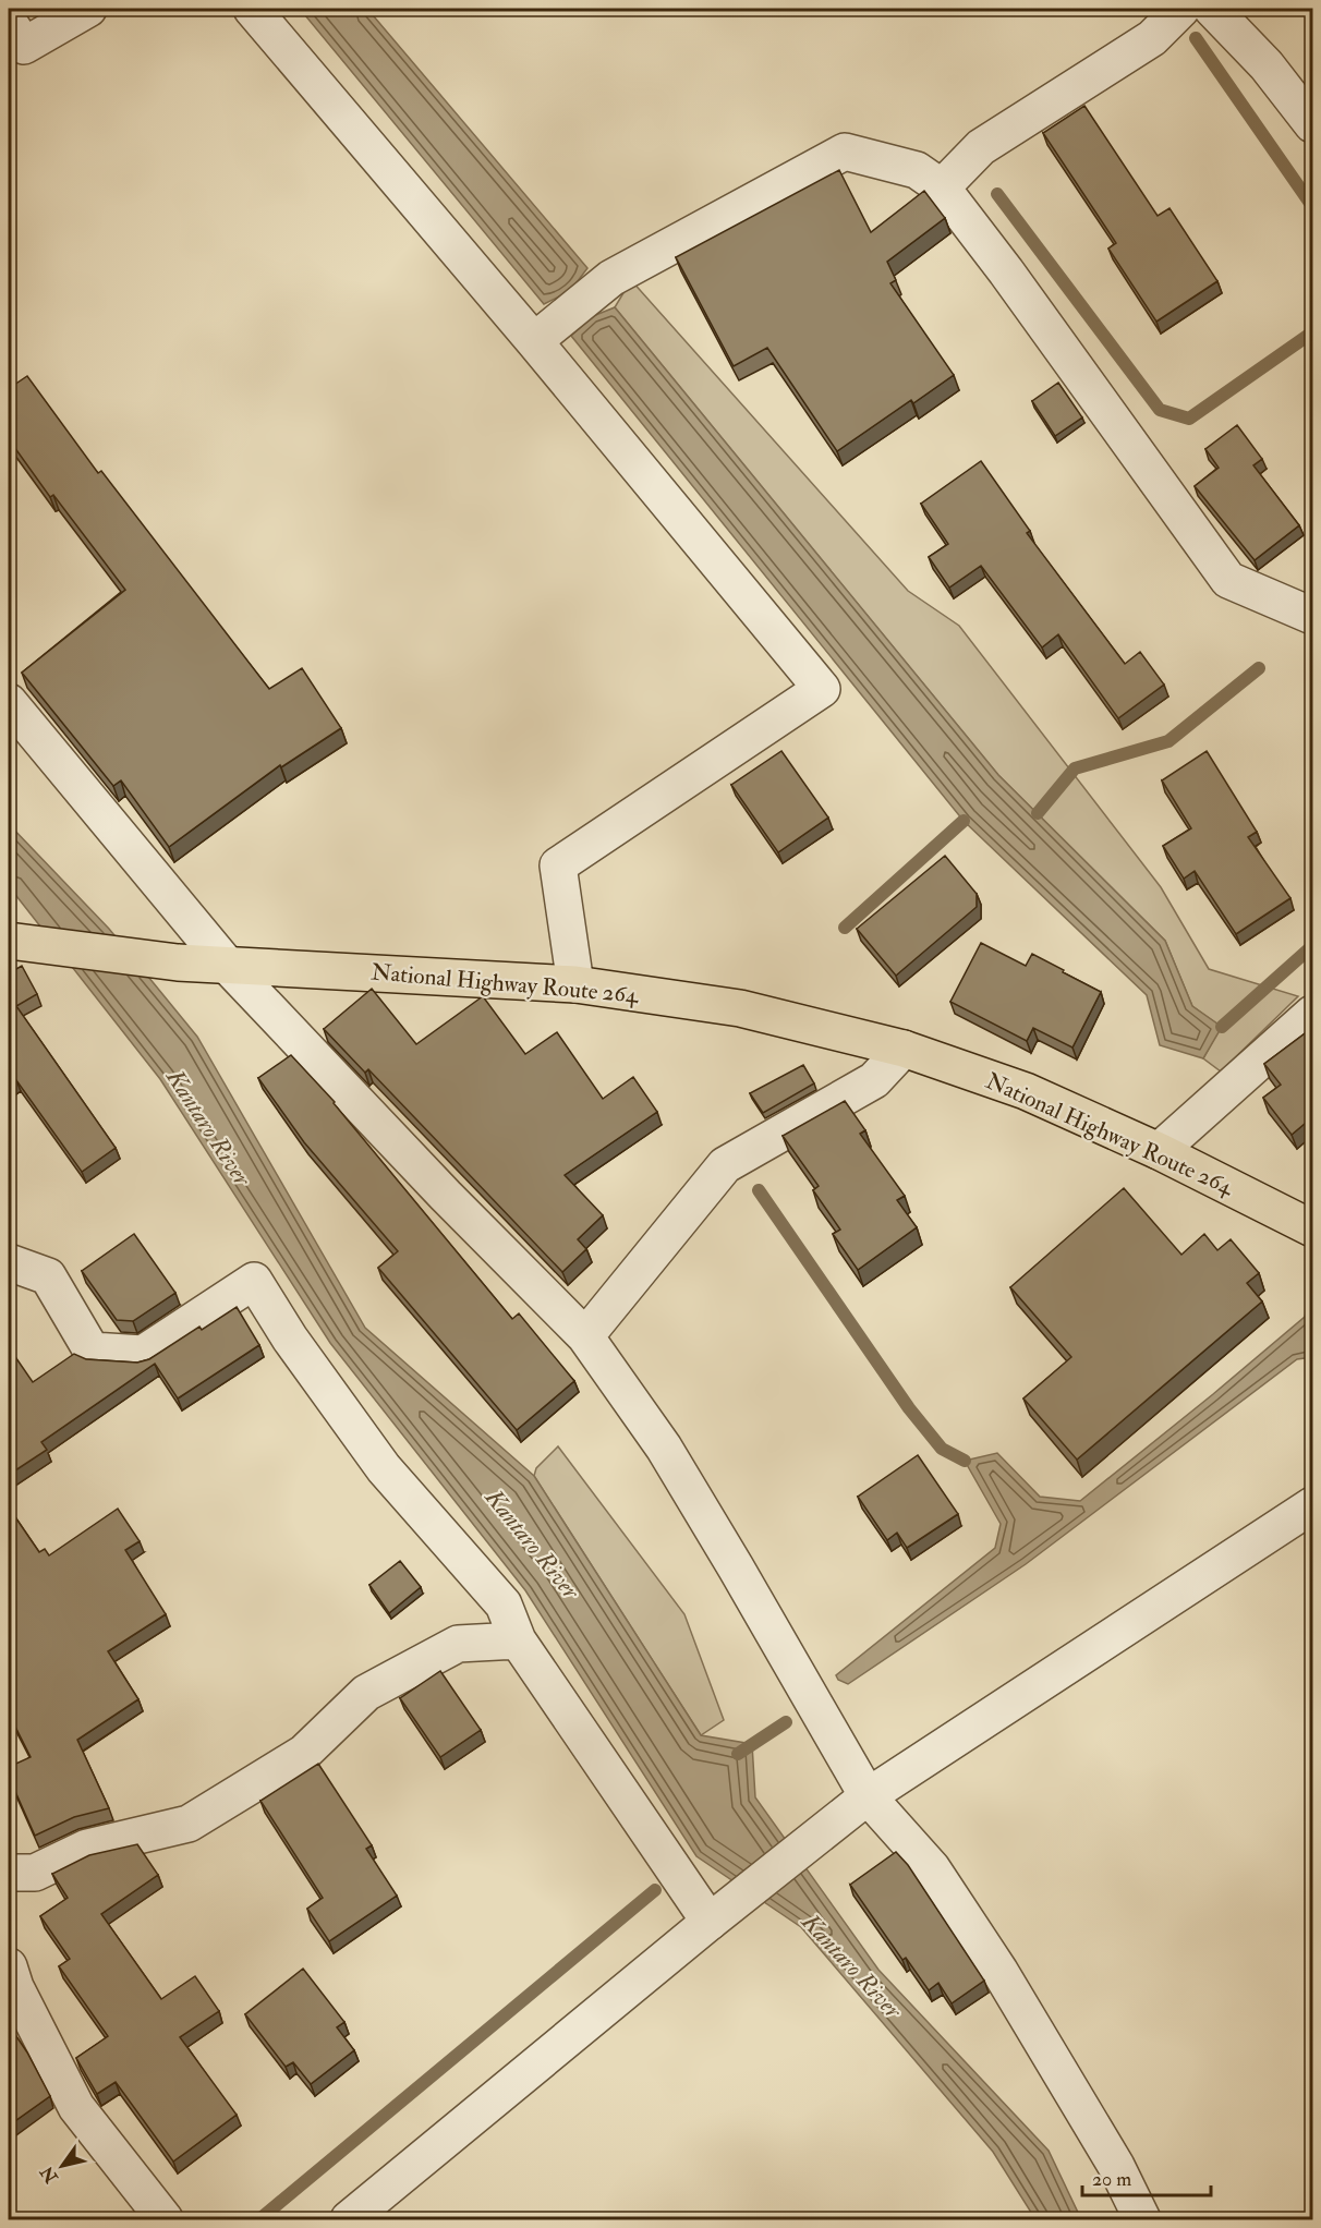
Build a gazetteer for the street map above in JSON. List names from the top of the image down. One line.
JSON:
{"streets":{"highway":["National Highway Route 264"]},"water":["Kantaro River"],"scale_bar":"20 m","north":"bottom left"}
